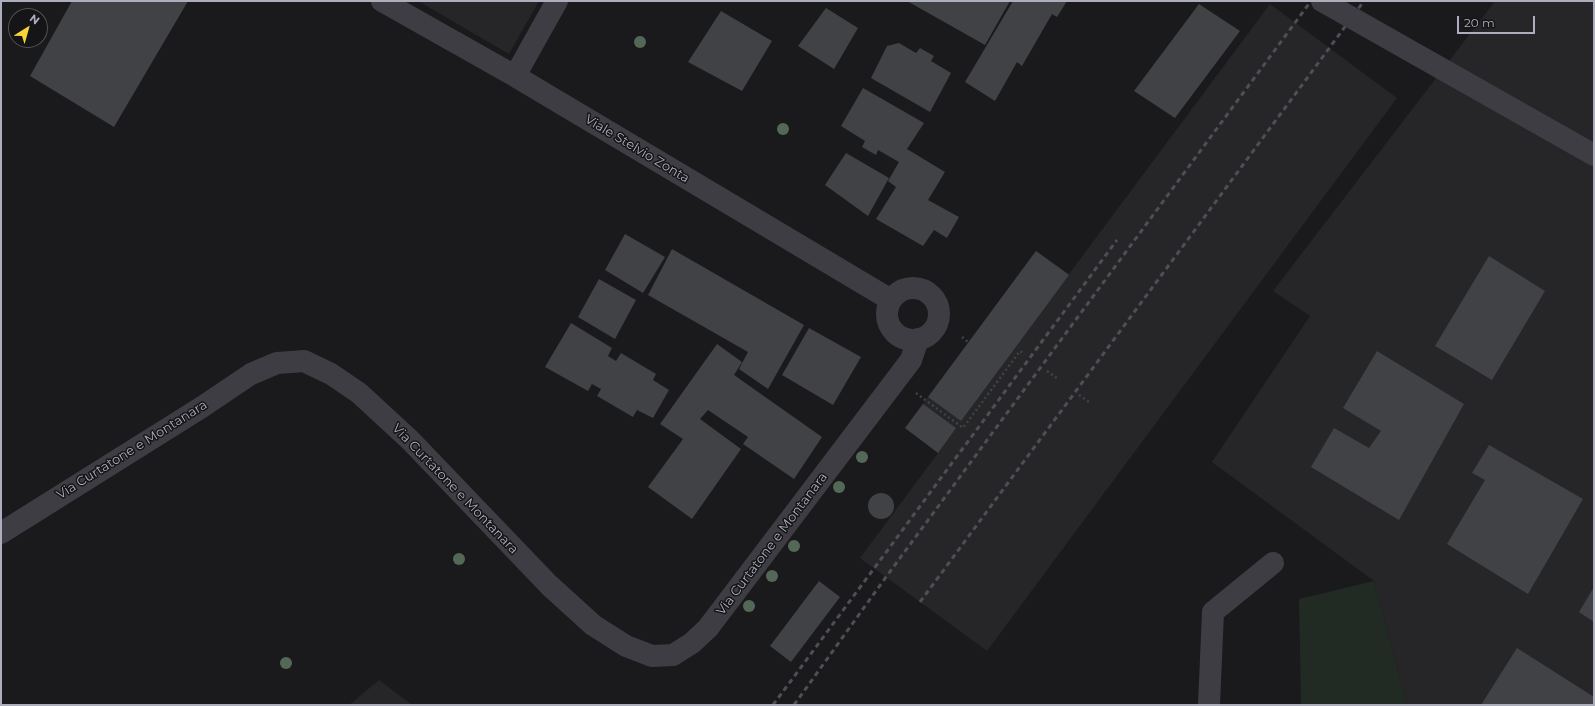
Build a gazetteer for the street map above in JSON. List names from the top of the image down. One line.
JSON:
{"streets":{"street":["Viale Stelvio Zonta","Via Curtatone e Montanara"]},"crossings":[["Viale Stelvio Zonta","Via Curtatone e Montanara"]],"scale_bar":"20 m","north":"top right"}
